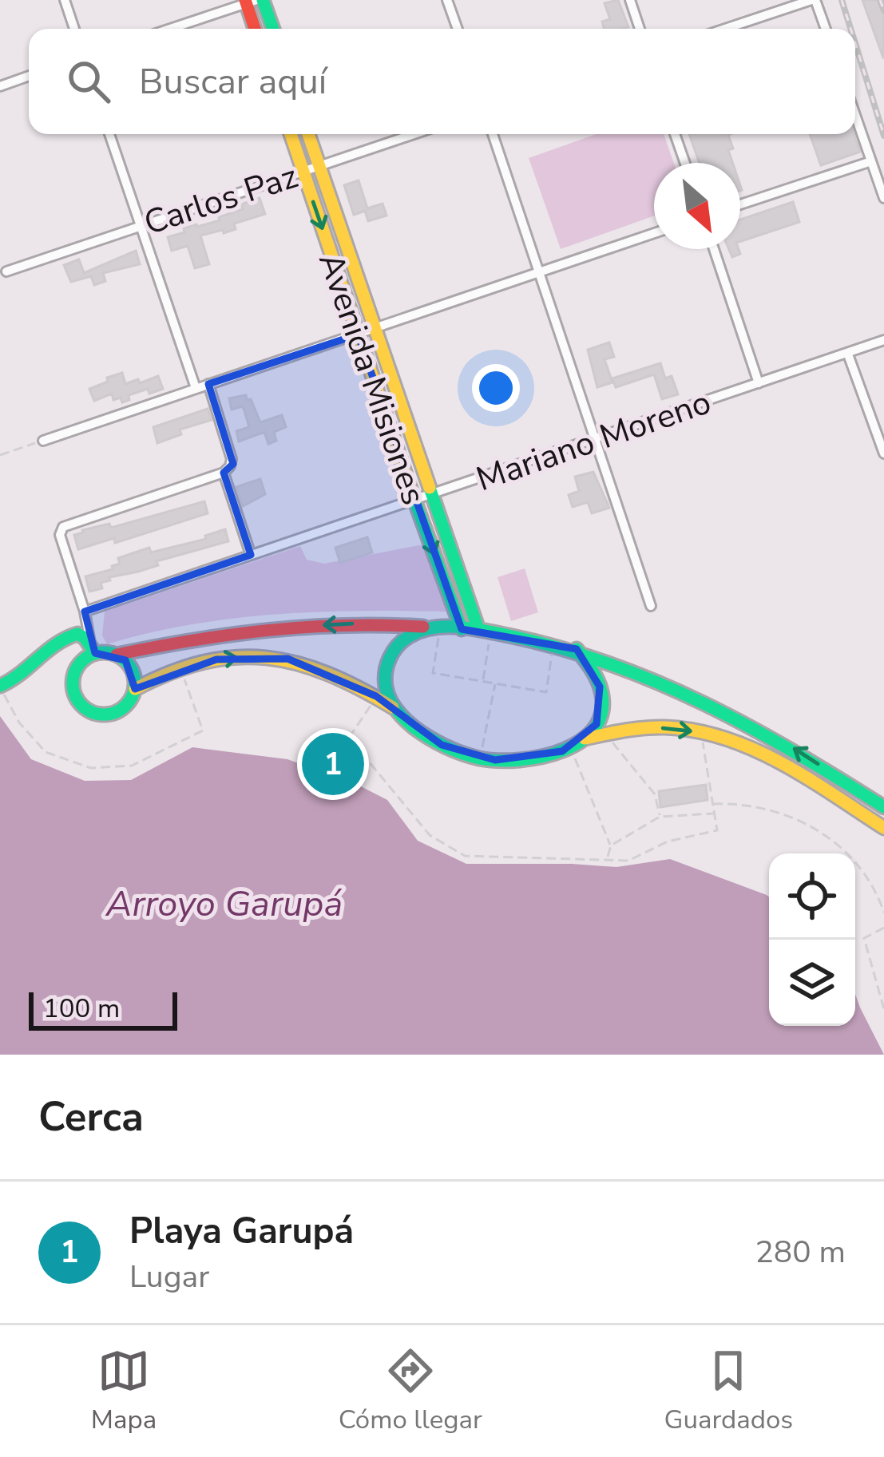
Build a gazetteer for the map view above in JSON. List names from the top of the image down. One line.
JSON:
{"streets":{"main road":["Avenida Misiones"],"street":["Carlos Paz","Mariano Moreno"]},"crossings":[["Carlos Paz","Avenida Misiones"],["Avenida Misiones","Mariano Moreno"]],"water":["Arroyo Garupá"],"scale_bar":"100 m","north":"bottom right","page":{"search":"Buscar aquí","pins":"1","scale":"100 m","heading":"Cerca","list":[{"mark":"1","name":"Playa Garupá","note":"Lugar","value":"280 m"}],"nav":["Mapa","Cómo llegar","Guardados"]}}
